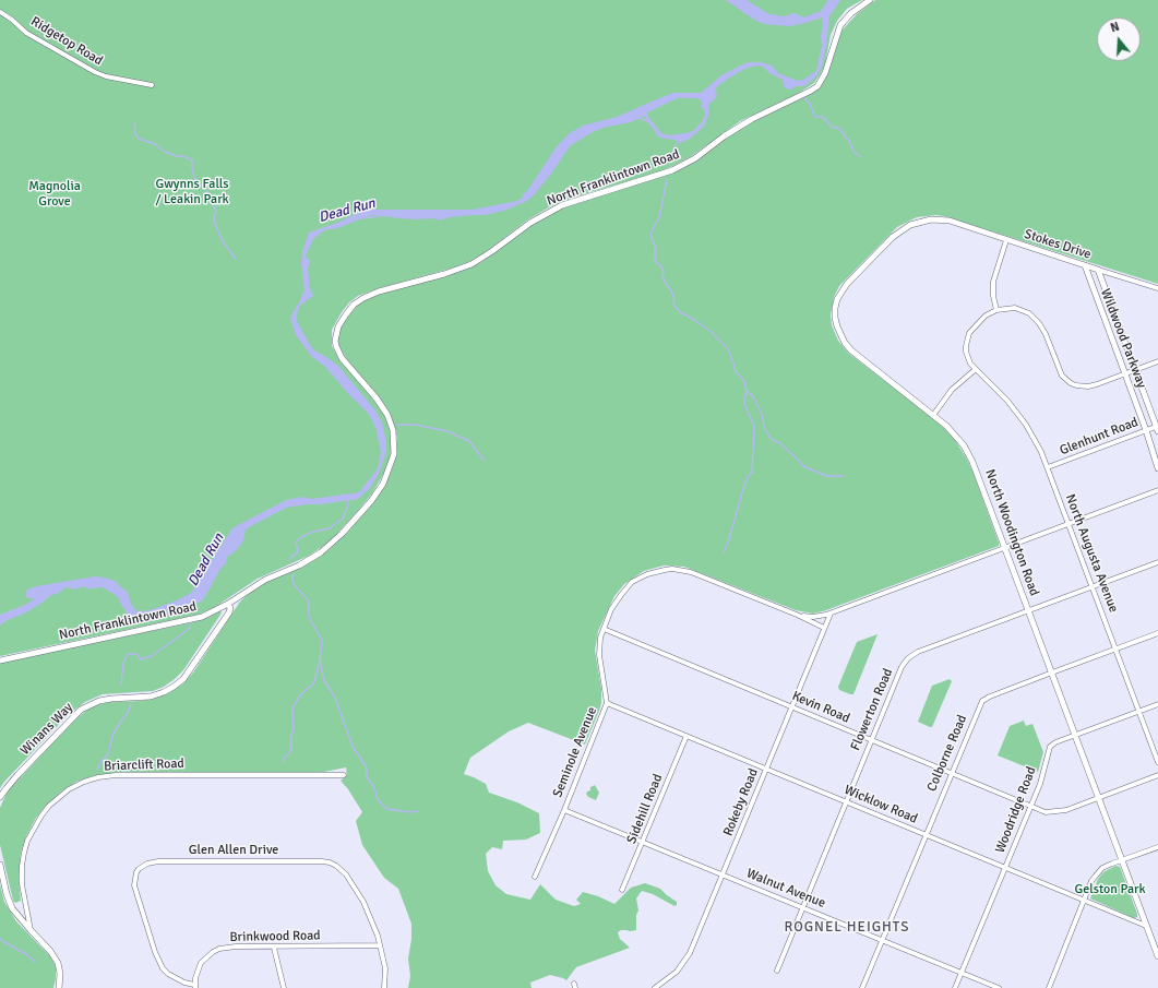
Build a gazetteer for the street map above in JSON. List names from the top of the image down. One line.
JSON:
{"streets":{"street":["Ridgetop Road","North Franklintown Road","Stokes Drive","Wildwood Parkway","Glenhunt Road","North Woodington Road","North Augusta Avenue","Kevin Road","Flowerton Road","Winans Way","Seminole Avenue","Colborne Road","Briarclift Road","Rokeby Road","Wicklow Road","Sidehill Road","Woodridge Road","Glen Allen Drive","Walnut Avenue","Brinkwood Road"]},"crossings":[["North Franklintown Road","Winans Way"],["Stokes Drive","Wildwood Parkway"],["Stokes Drive","North Woodington Road"],["Wildwood Parkway","Glenhunt Road"],["Glenhunt Road","North Augusta Avenue"],["North Woodington Road","Kevin Road"],["North Woodington Road","Flowerton Road"],["North Woodington Road","Colborne Road"],["North Woodington Road","Wicklow Road"],["North Woodington Road","Woodridge Road"],["North Augusta Avenue","Flowerton Road"],["North Augusta Avenue","Colborne Road"],["North Augusta Avenue","Woodridge Road"],["Kevin Road","Flowerton Road"],["Kevin Road","Seminole Avenue"],["Kevin Road","Colborne Road"],["Kevin Road","Rokeby Road"],["Kevin Road","Woodridge Road"],["Flowerton Road","Wicklow Road"],["Flowerton Road","Walnut Avenue"],["Seminole Avenue","Rokeby Road"],["Seminole Avenue","Wicklow Road"],["Seminole Avenue","Walnut Avenue"],["Colborne Road","Wicklow Road"],["Colborne Road","Walnut Avenue"],["Rokeby Road","Wicklow Road"],["Rokeby Road","Walnut Avenue"],["Wicklow Road","Sidehill Road"],["Wicklow Road","Woodridge Road"],["Sidehill Road","Walnut Avenue"],["Woodridge Road","Walnut Avenue"],["Glen Allen Drive","Brinkwood Road"]],"districts":["ROGNEL HEIGHTS"],"water":["Dead Run"],"parks":["Gwynns Falls / Leakin Park","Magnolia Grove","Gelston Park"],"north":"top"}
